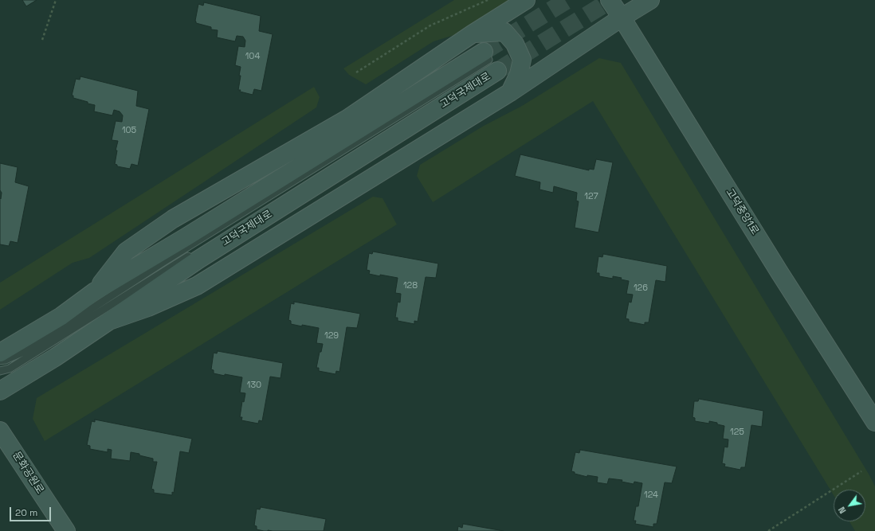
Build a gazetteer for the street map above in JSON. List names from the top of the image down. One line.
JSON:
{"streets":{"main road":["고덕국제대로","고덕중앙1로","문화공원로"]},"house_numbers":["104","105","127","128","126","129","130","125","124"],"scale_bar":"20 m","north":"bottom left"}
